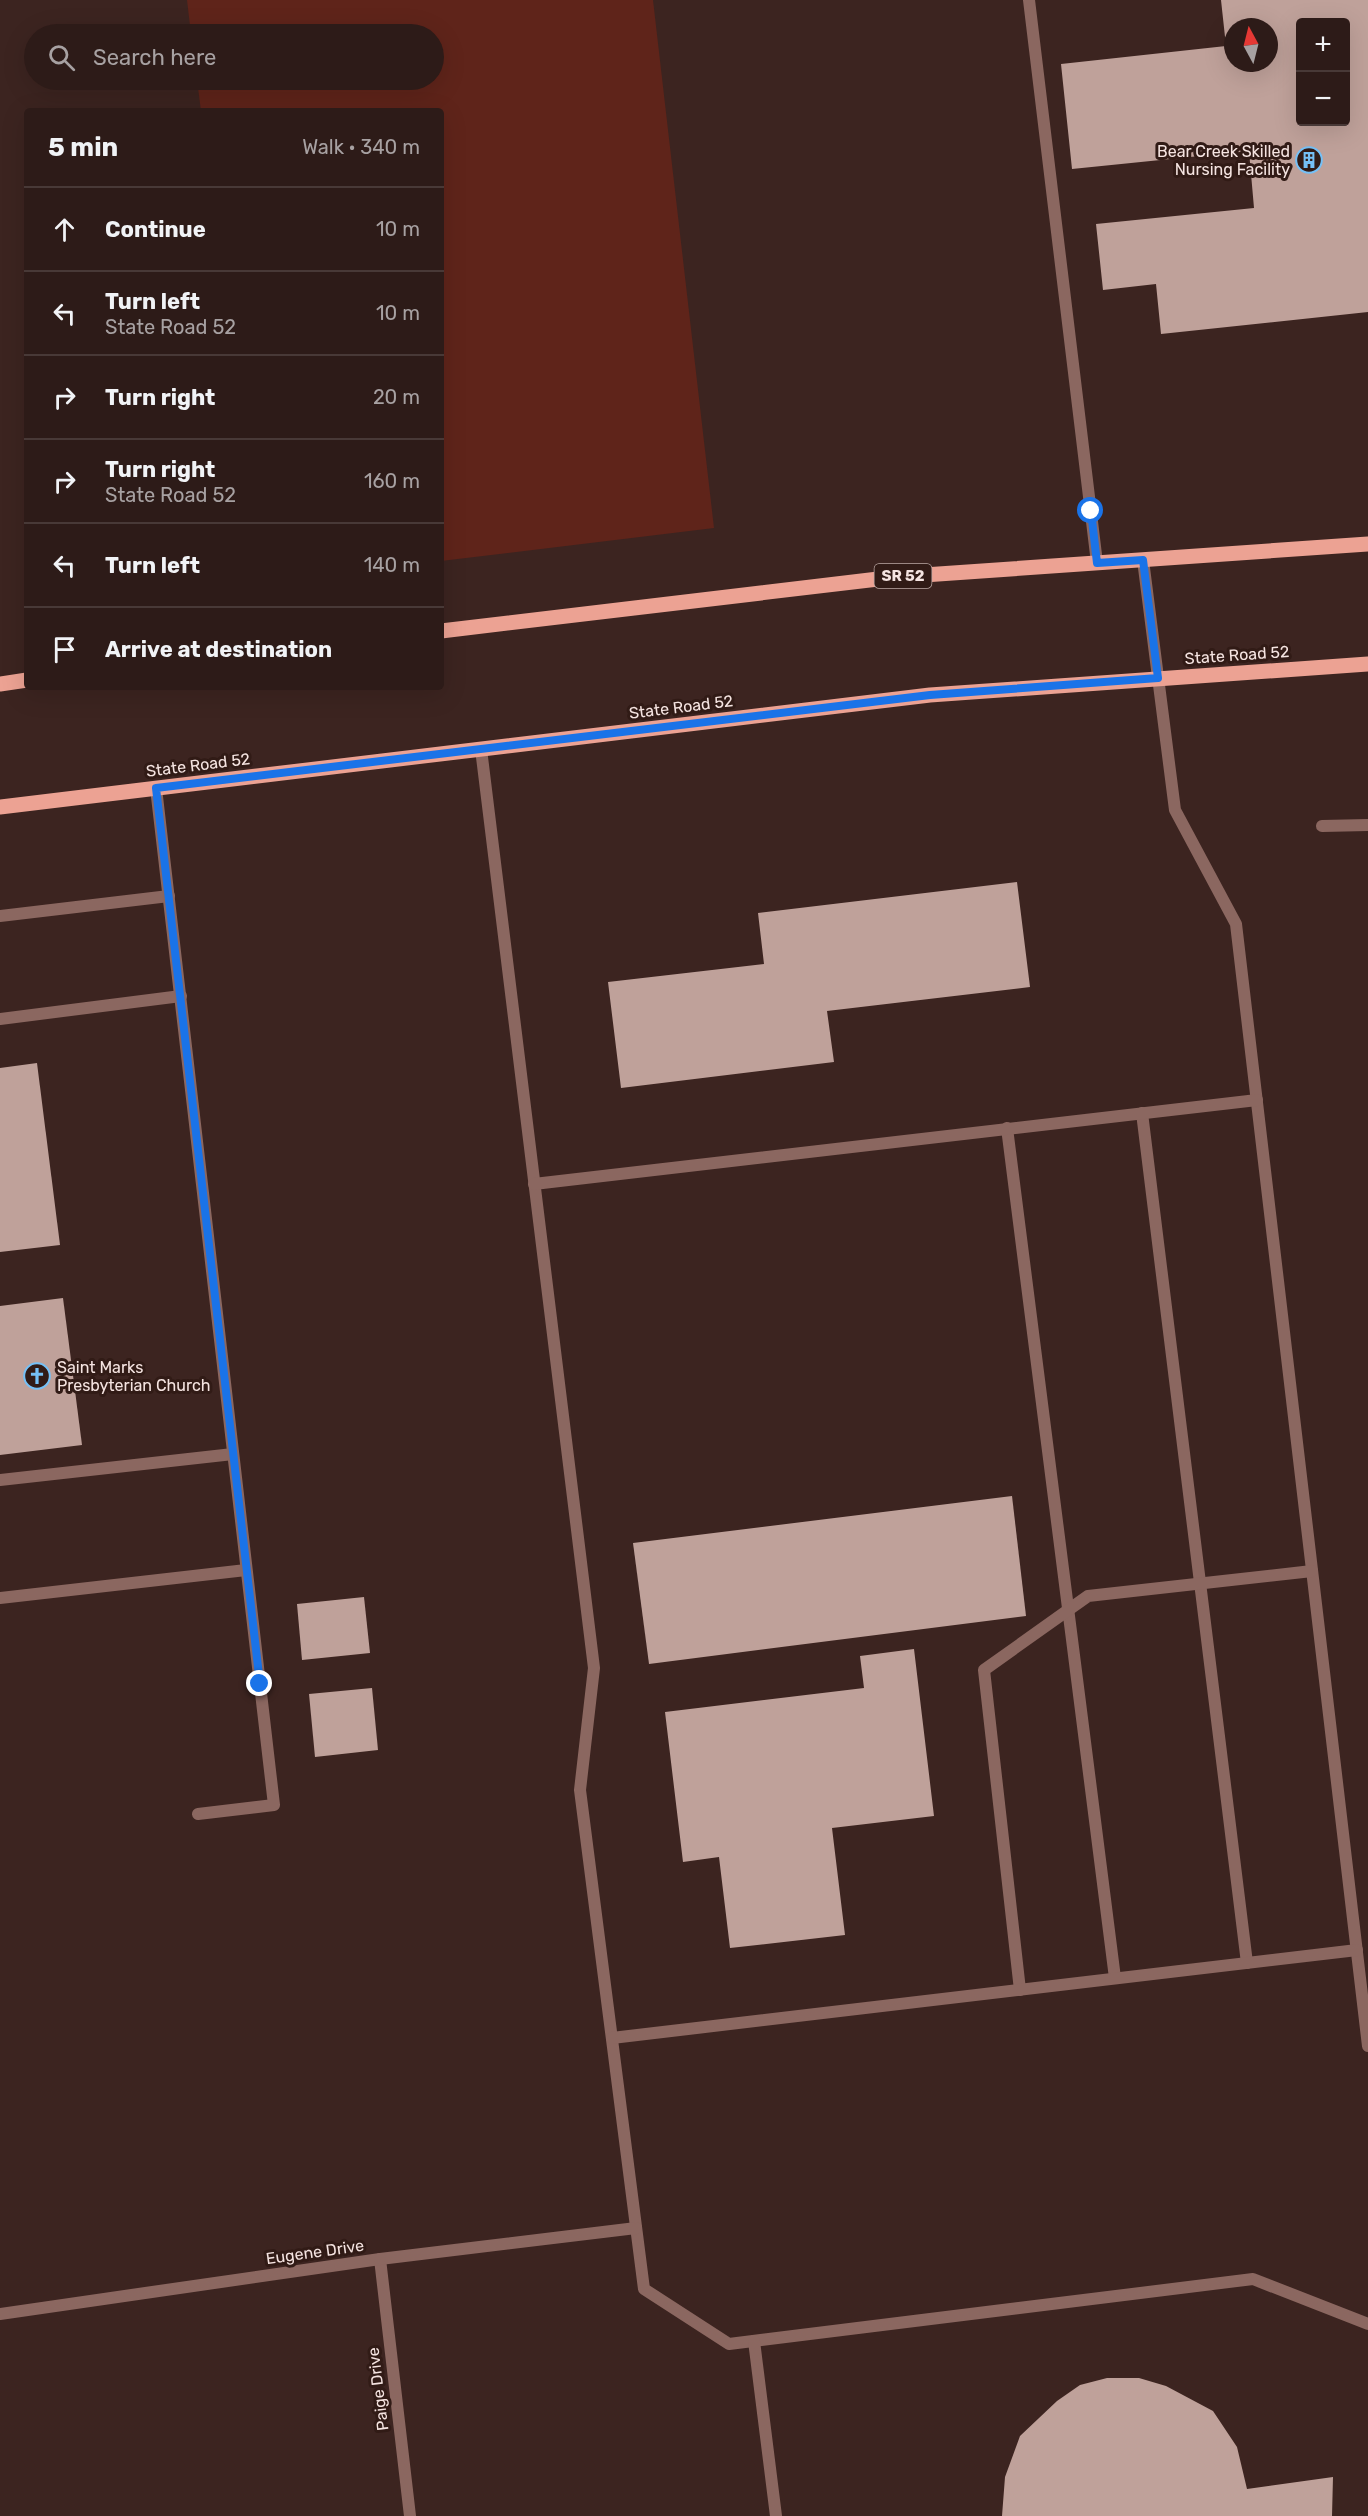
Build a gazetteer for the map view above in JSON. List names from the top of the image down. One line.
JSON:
{"streets":{"main road":["SR 52","State Road 52"],"street":["Eugene Drive","Paige Drive"]},"crossings":[["Eugene Drive","Paige Drive"]],"places":{"building":["Bear Creek Skilled Nursing Facility"],"church":["Saint Marks Presbyterian Church"]},"north":"top","page":{"map_buttons":["+","−"],"search":"Search here","heading":["5 min","Walk · 340 m"],"list":[["Continue","10 m"],["Turn left","State Road 52","10 m"],["Turn right","20 m"],["Turn right","State Road 52","160 m"],["Turn left","140 m"],"Arrive at destination"]}}
